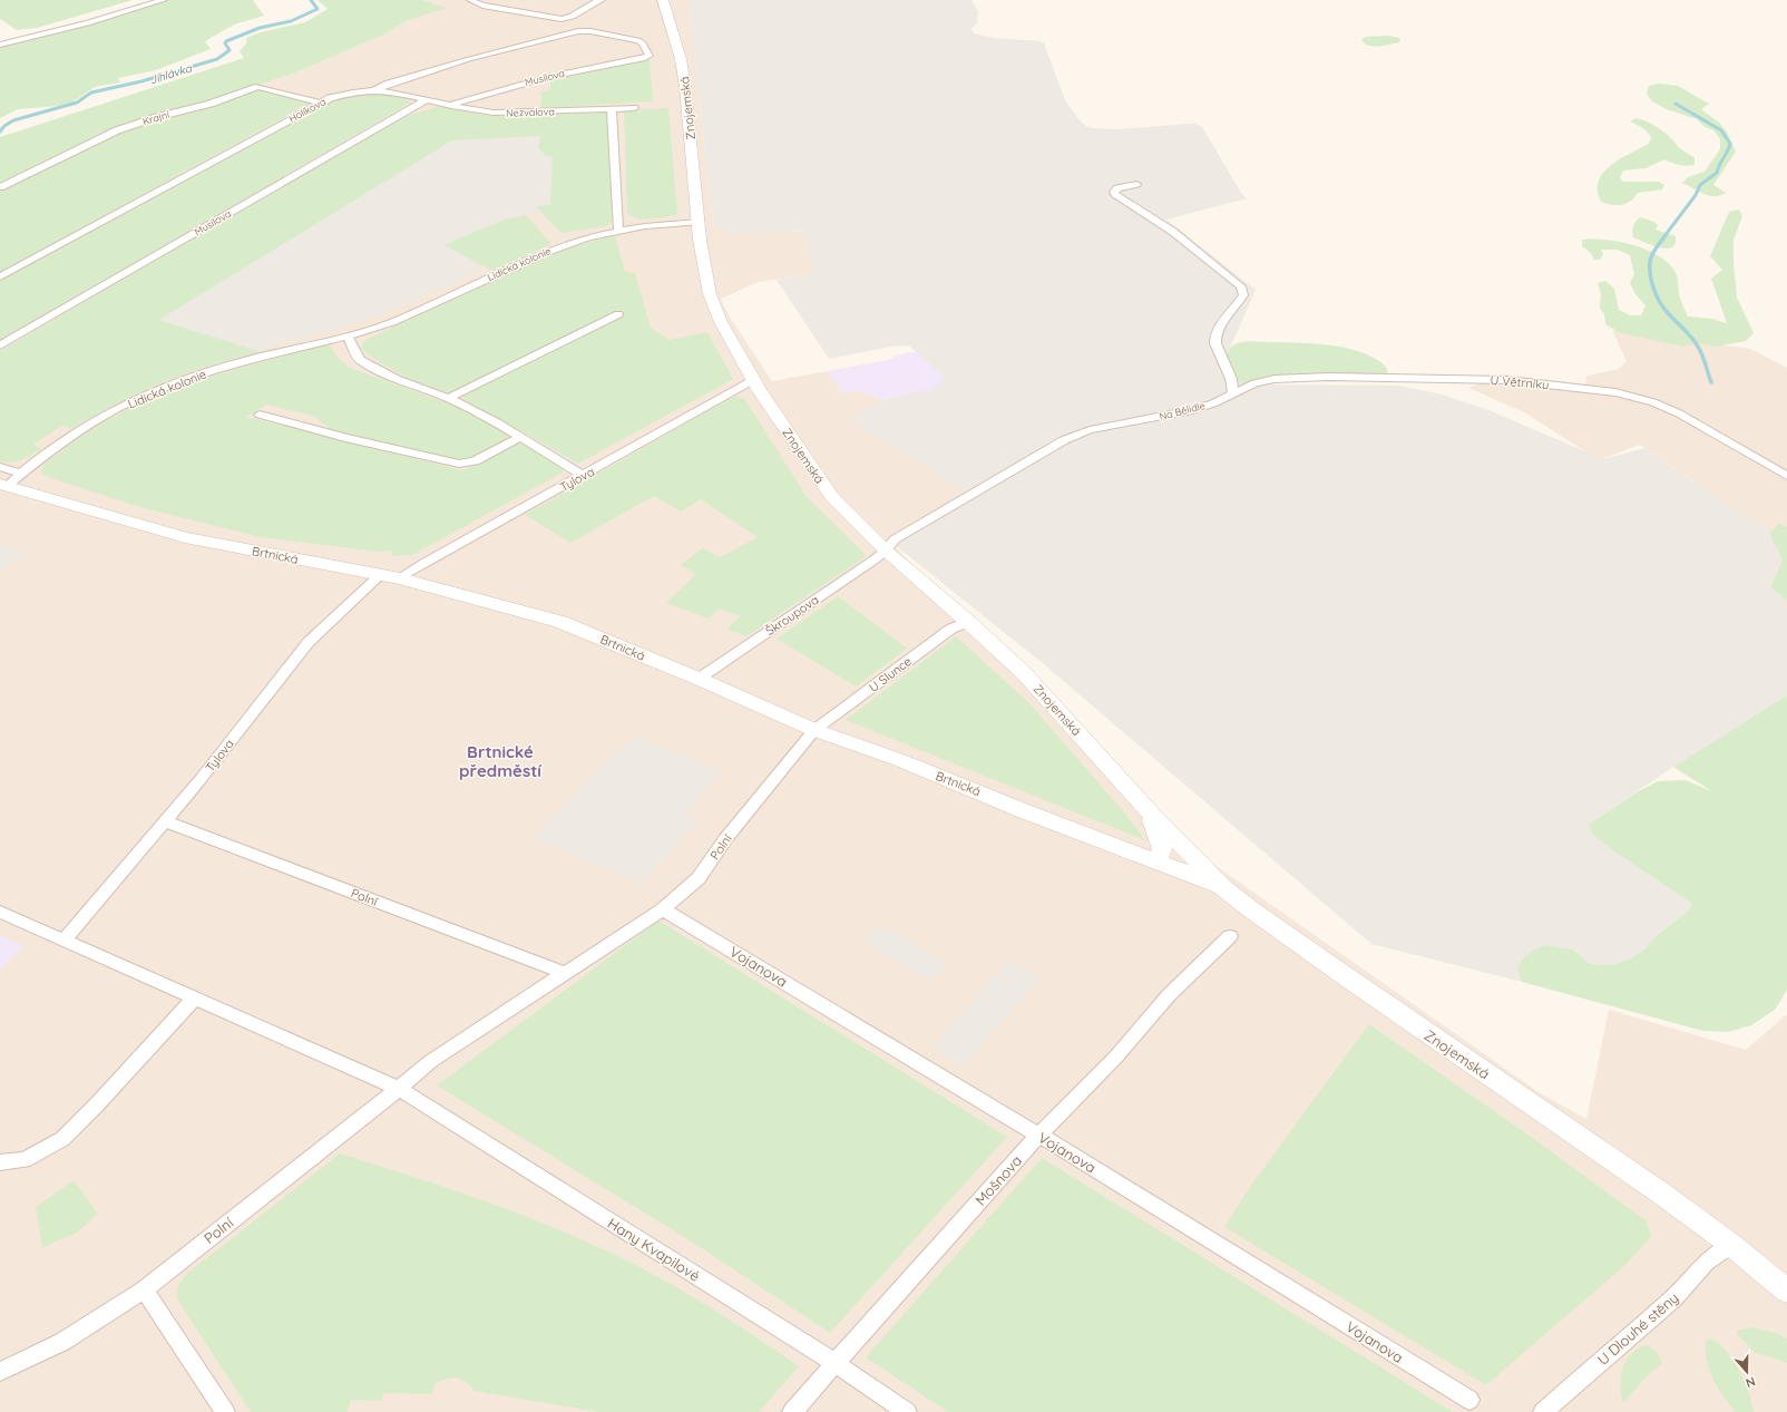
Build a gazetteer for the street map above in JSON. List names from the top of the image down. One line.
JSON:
{"streets":{"main road":["Znojemská","Brtnická"],"street":["Musilova","Holíkova","Nezvalova","Krajní","Lidická kolonie","U Větrníku","Na Bělidle","Tylova","Škroupova","U Slunce","Polní","Vojanova","Mošnova","Hany Kvapilové","U Dlouhé stěny"]},"crossings":[["Musilova","Holíkova"],["Musilova","Nezvalova"],["Znojemská","Lidická kolonie"],["Znojemská","Na Bělidle"],["Znojemská","Tylova"],["Znojemská","Brtnická"],["Znojemská","Škroupova"],["Znojemská","U Slunce"],["Znojemská","U Dlouhé stěny"],["Holíkova","Krajní"],["Lidická kolonie","Brtnická"],["U Větrníku","Na Bělidle"],["Na Bělidle","Škroupova"],["Tylova","Brtnická"],["Tylova","Polní"],["Brtnická","Škroupova"],["Brtnická","U Slunce"],["Brtnická","Polní"],["U Slunce","Polní"],["Polní","Vojanova"],["Polní","Hany Kvapilové"],["Vojanova","Mošnova"],["Mošnova","Hany Kvapilové"]],"districts":["Brtnické předměstí"],"water":["Jihlávka"],"north":"bottom"}
